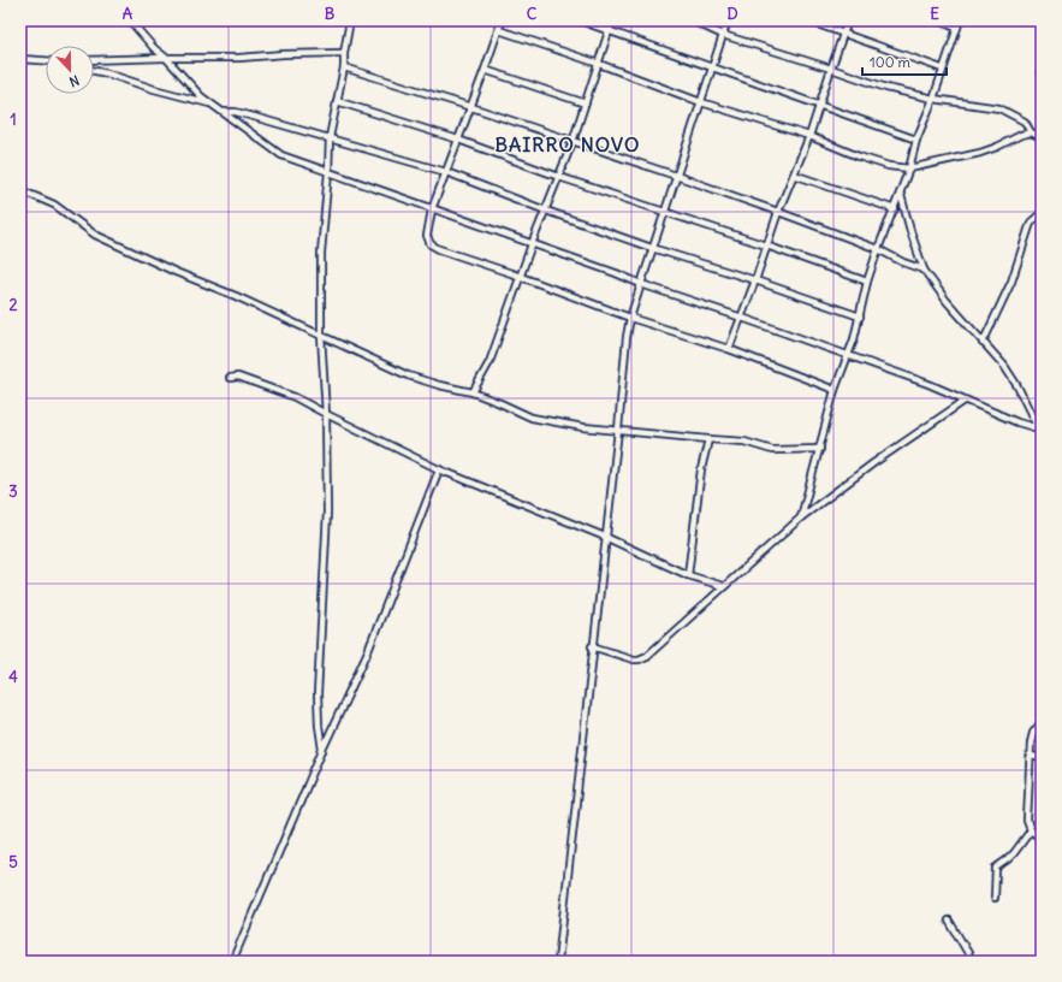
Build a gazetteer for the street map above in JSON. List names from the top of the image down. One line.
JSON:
{"districts":["BAIRRO NOVO"],"scale_bar":"100 m","north":"bottom","grid":{"columns":["A","B","C","D","E"],"rows":["1","2","3","4","5"]}}
